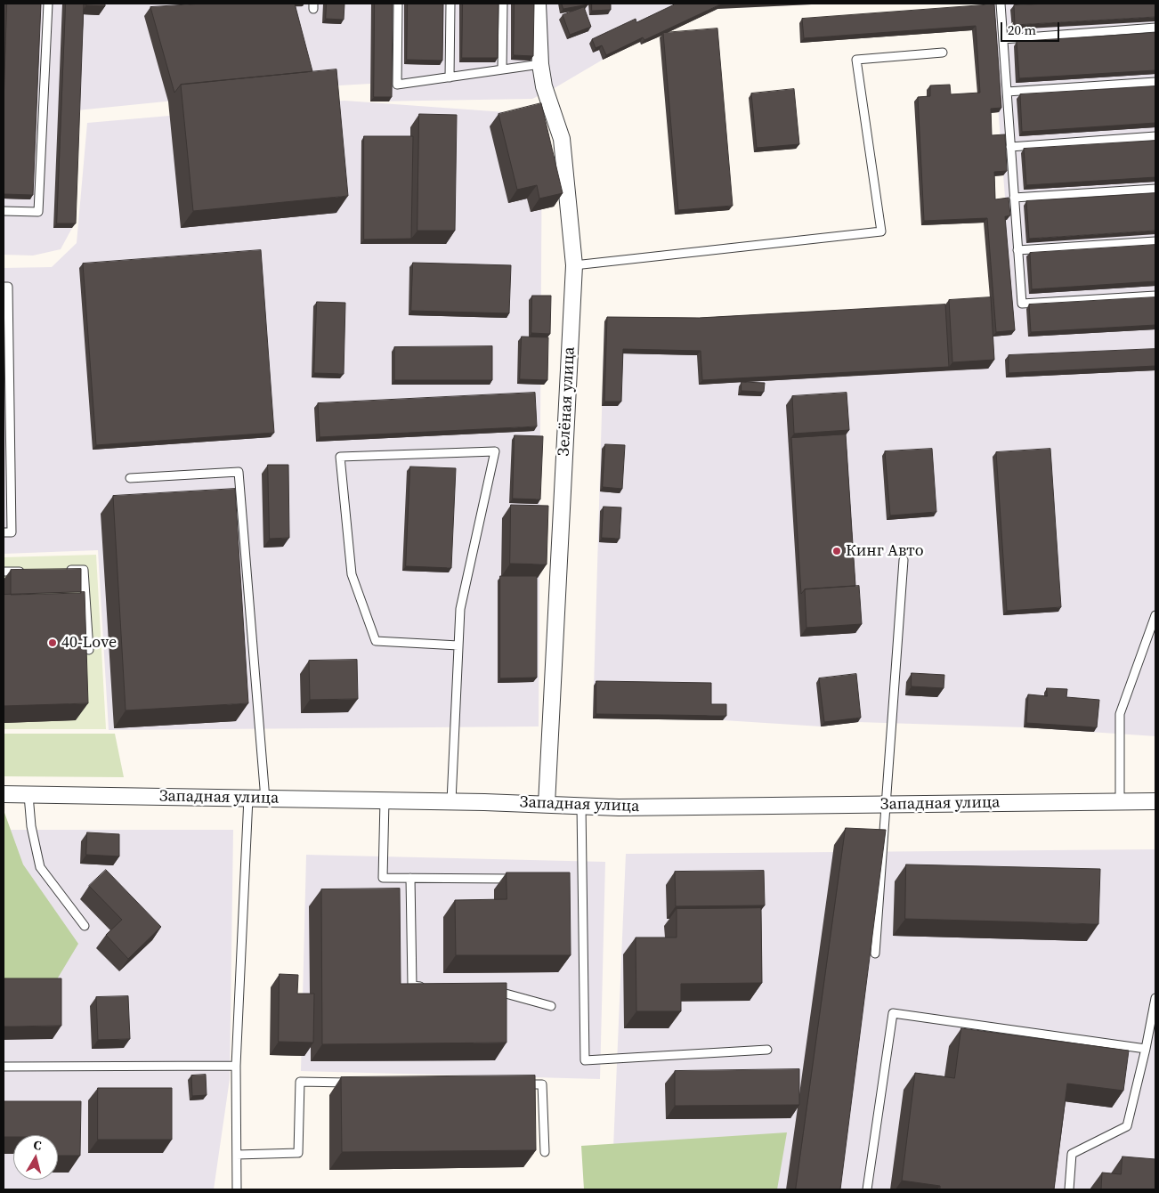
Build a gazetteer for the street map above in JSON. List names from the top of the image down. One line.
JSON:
{"streets":{"street":["Зелёная улица","Западная улица"]},"crossings":[["Зелёная улица","Западная улица"]],"places":["Кинг Авто","40-Love"],"scale_bar":"20 m","north":"top"}
